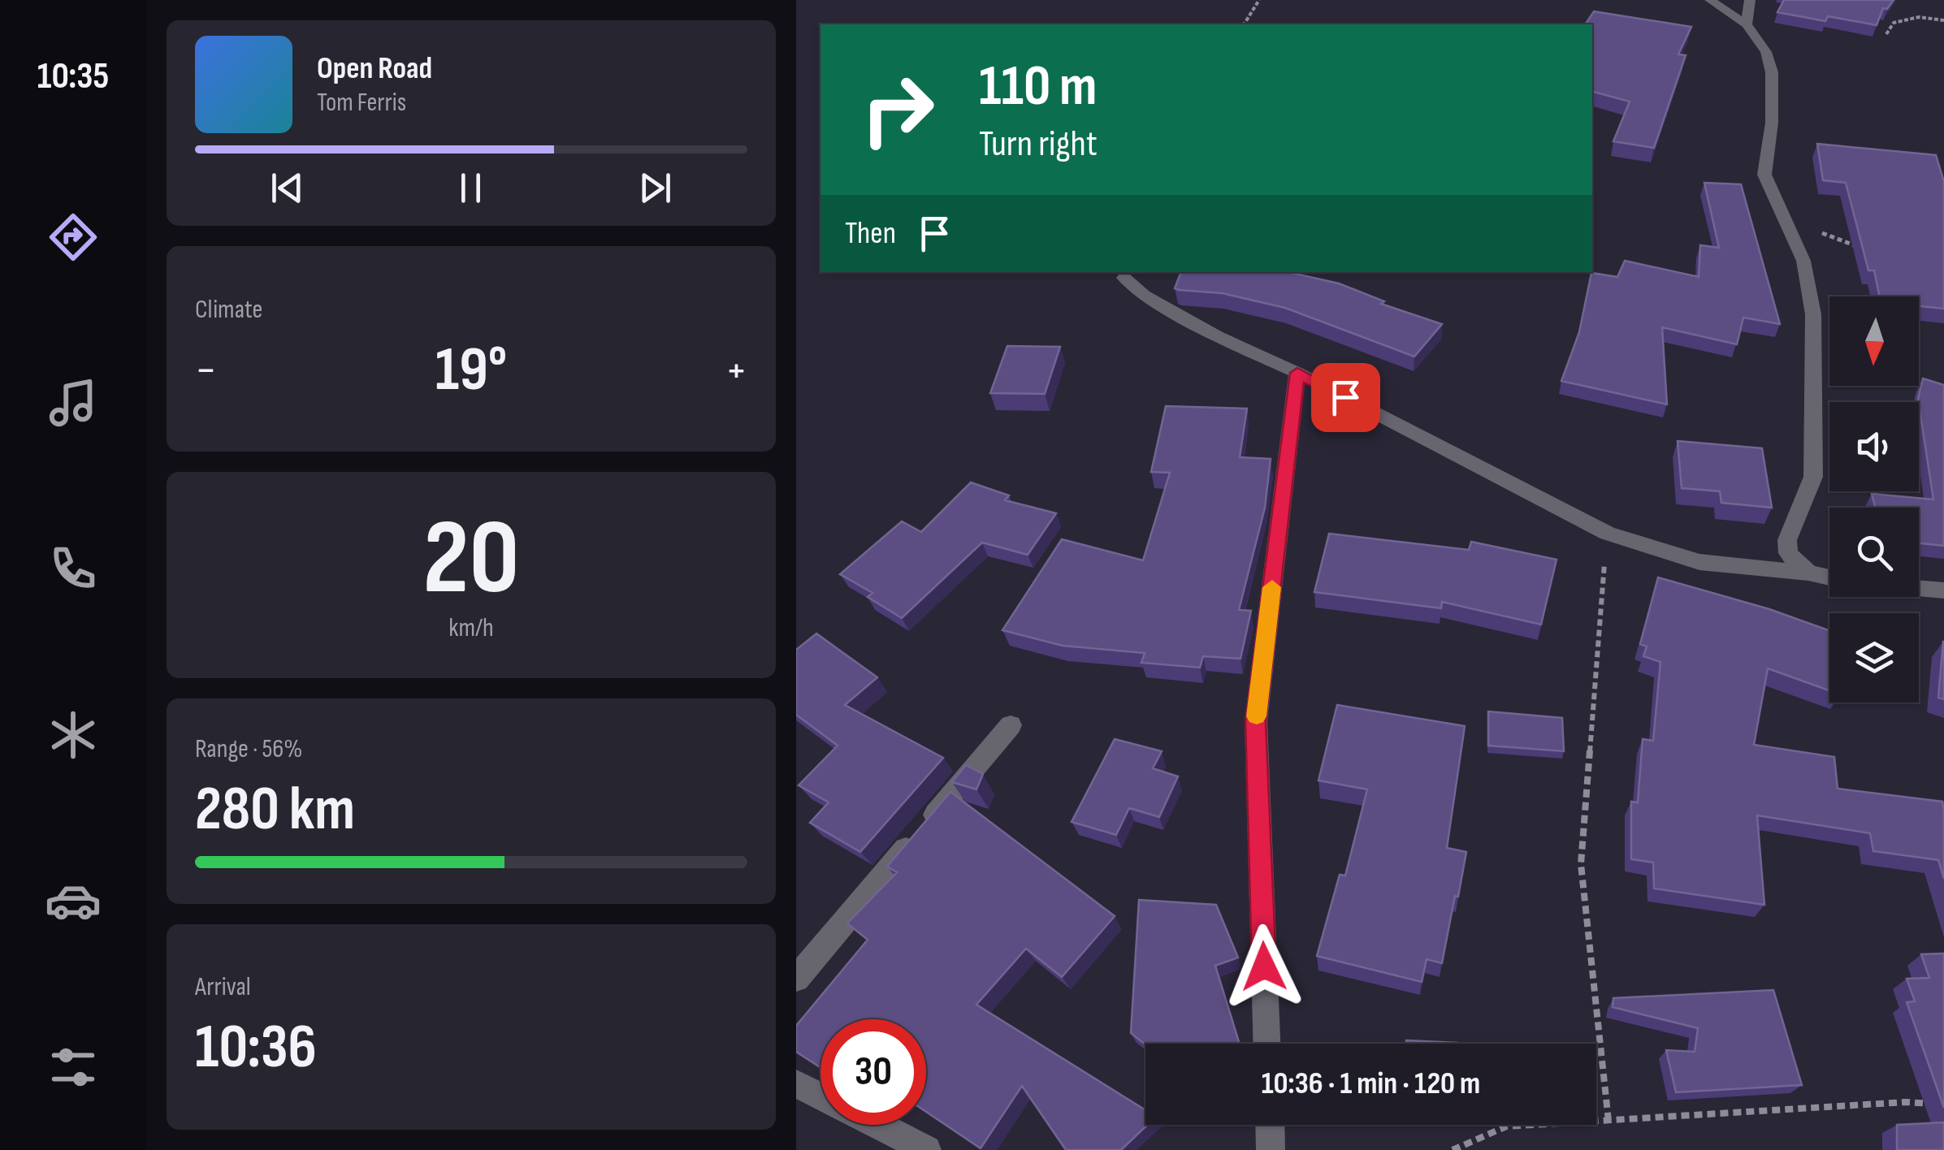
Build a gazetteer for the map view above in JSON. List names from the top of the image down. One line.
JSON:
{"north":"bottom","page":{"tabs":"10:35","turn":["110 m","Turn right"],"song":["Open Road","Tom Ferris"],"then":"Then","tile":["Climate",["20","km/h"],["Range · 56%","280 km"],["Arrival","10:36"]],"heat":["−","19°","+"],"limit":"30","trip":"10:36 · 1 min · 120 m"}}
